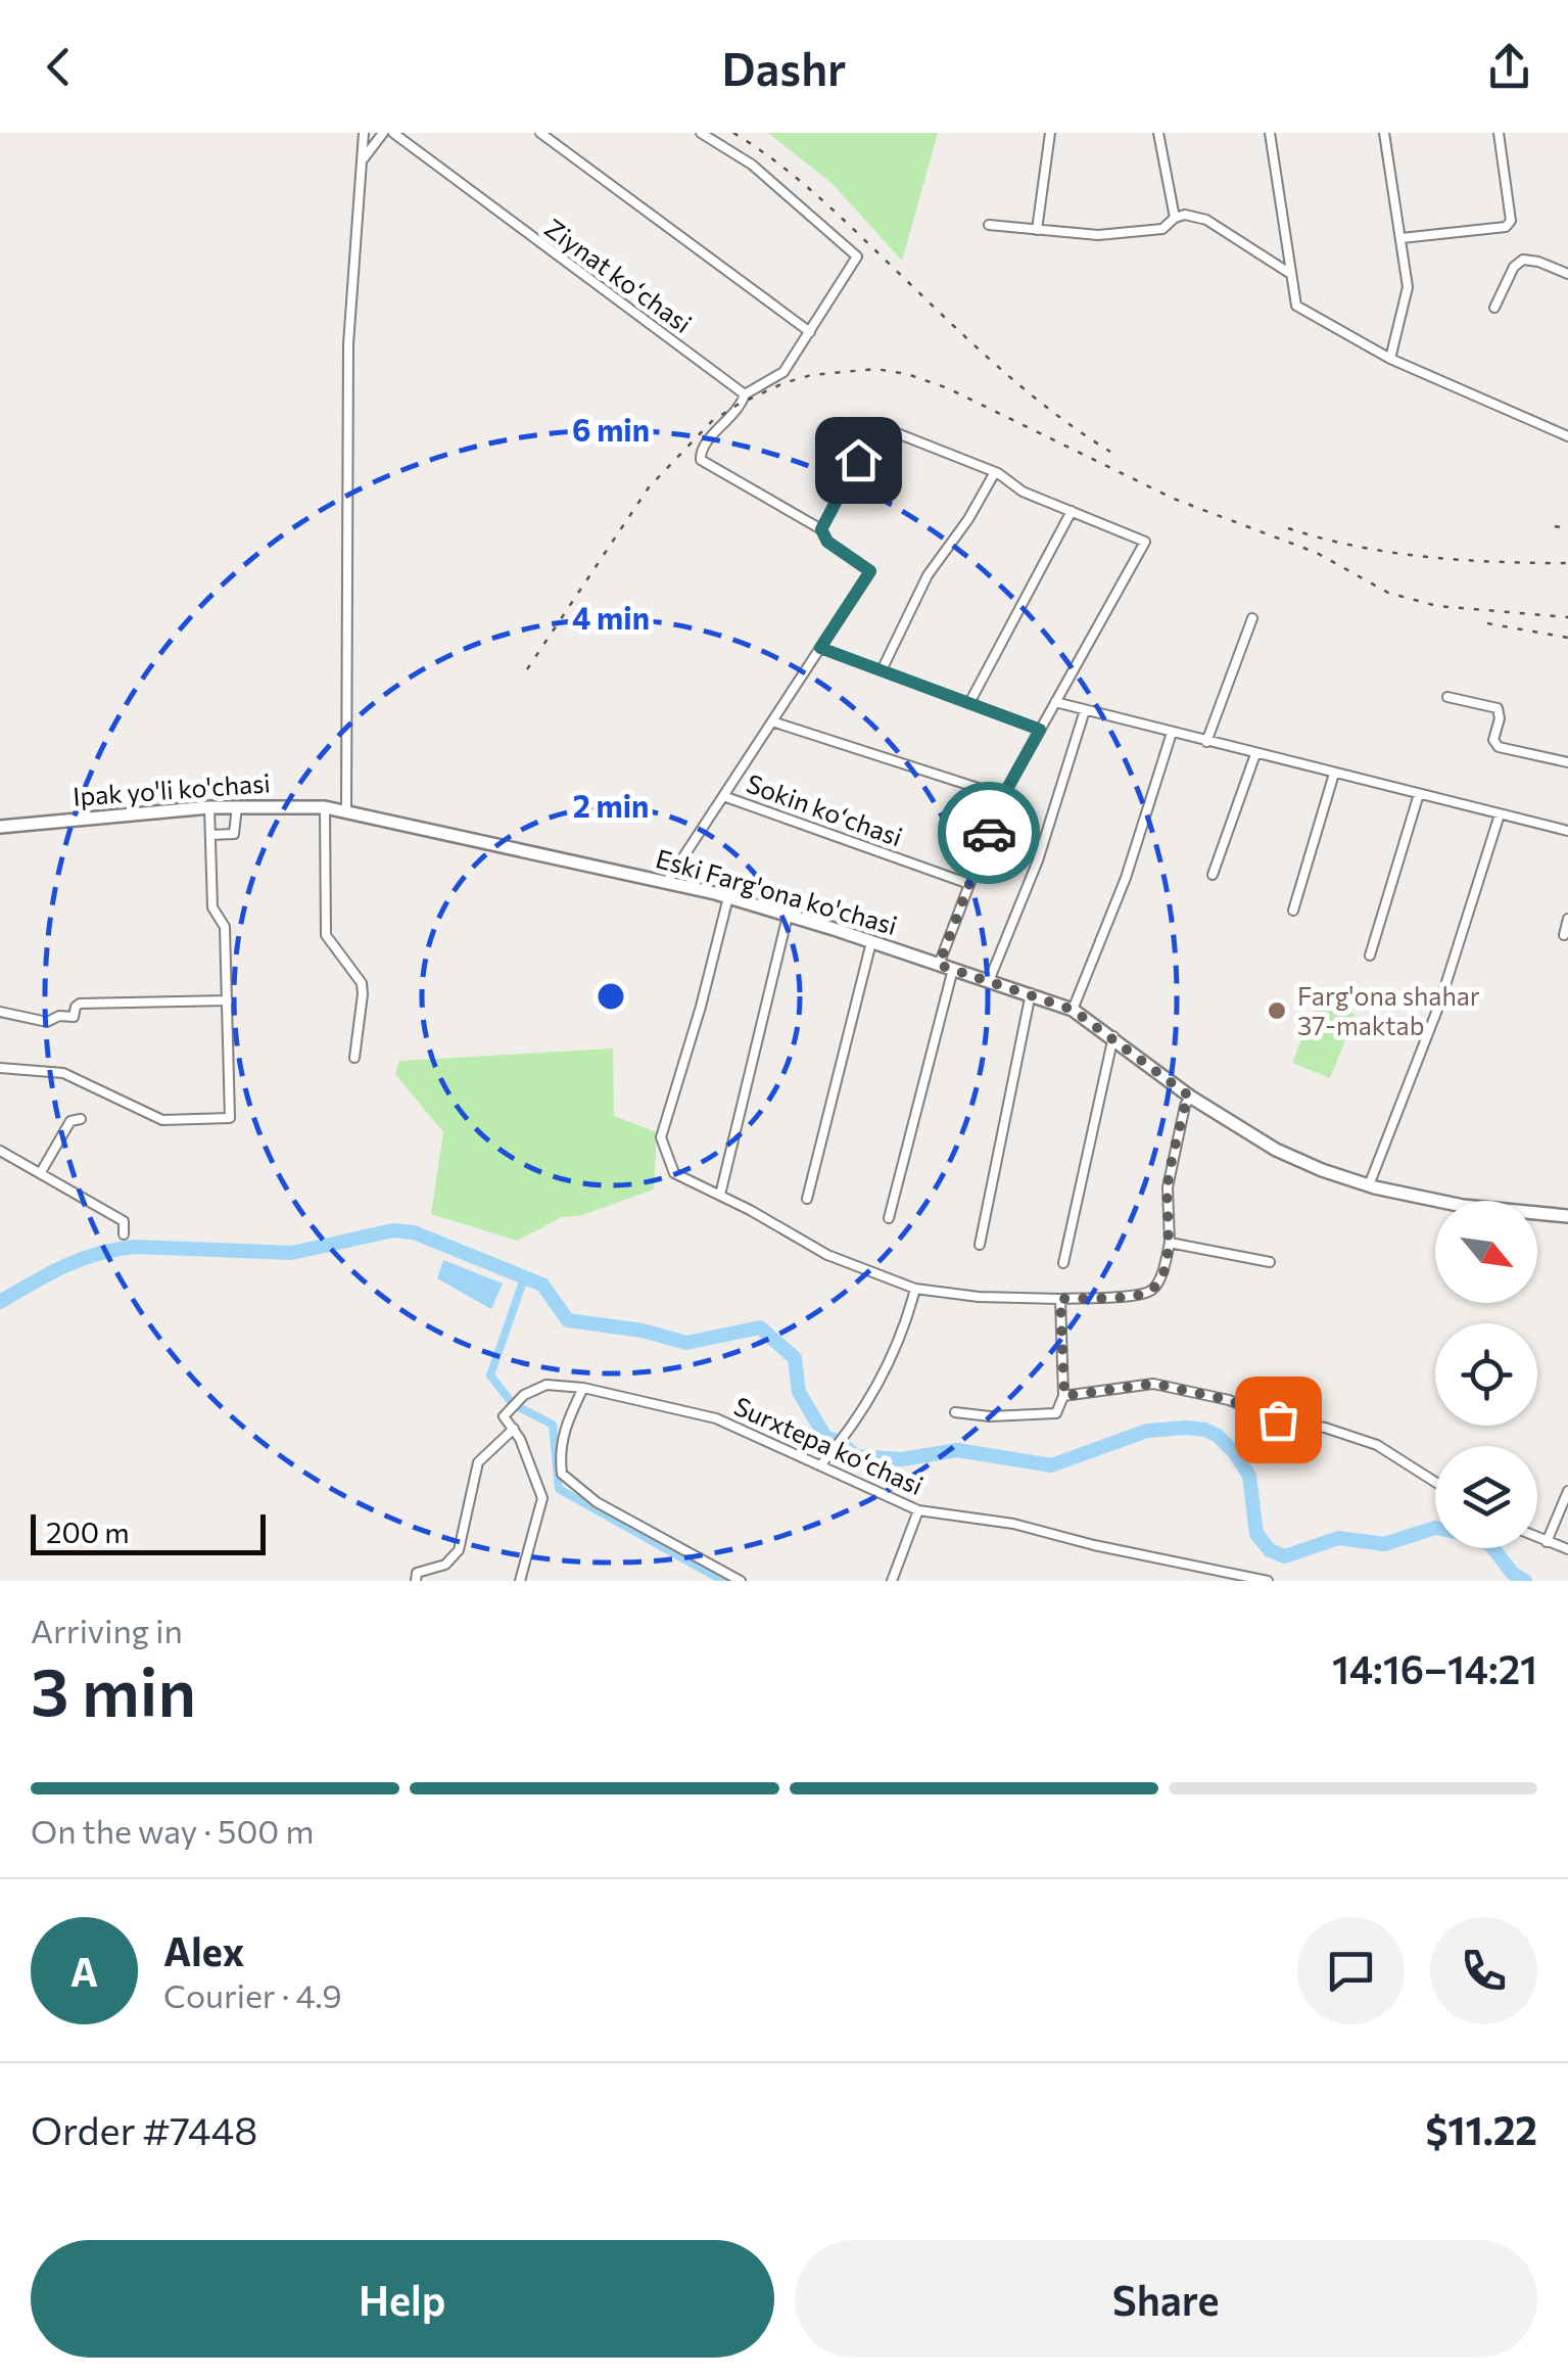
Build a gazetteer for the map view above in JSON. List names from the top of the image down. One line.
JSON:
{"streets":{"main road":["Ipak yo'li ko'chasi","Eski Farg'ona ko'chasi"],"street":["Ziynat koʻchasi","Sokin koʻchasi","Surxtepa koʻchasi"]},"crossings":[["Ipak yo'li ko'chasi","Eski Farg'ona ko'chasi"],["Sokin koʻchasi","Eski Farg'ona ko'chasi"]],"places":["Farg'ona shahar 37-maktab"],"scale_bar":"200 m","north":"bottom right","page":{"header":"Dashr","scale":"200 m","heading":["3 min","Arriving in","14:16–14:21"],"panel":["Alex","Courier · 4.9","Order #7448","$11.22"],"bar":"On the way · 500 m","round":"A","buttons":["Help","Share"]},"rings":["6 min","4 min","2 min"]}
